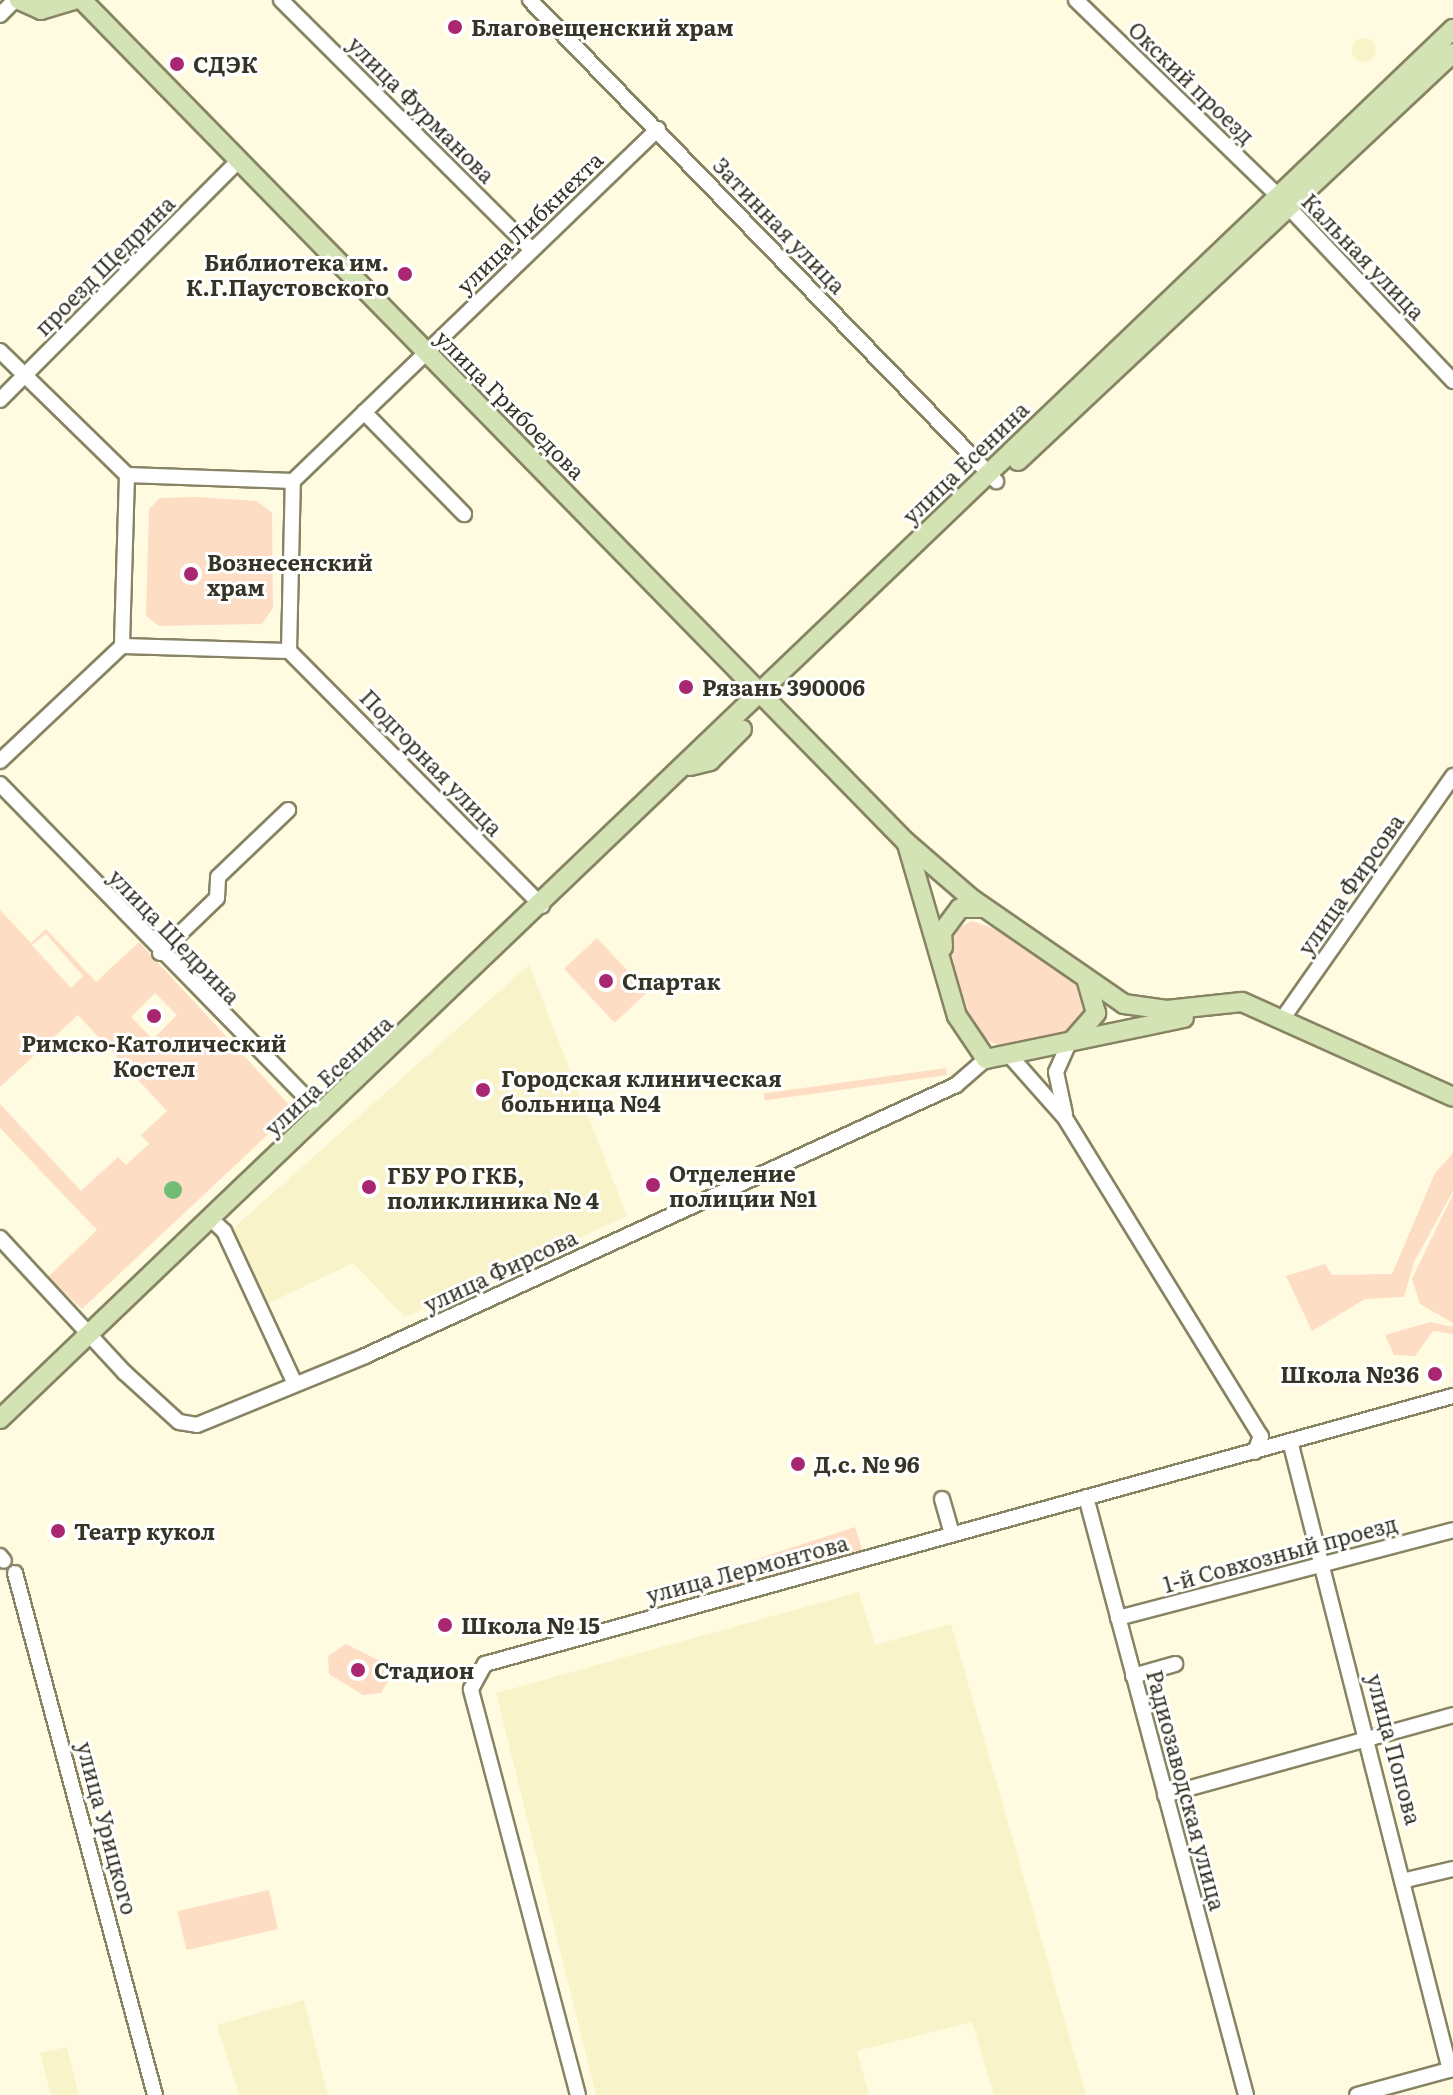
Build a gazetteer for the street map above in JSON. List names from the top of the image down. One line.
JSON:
{"streets":{"main road":["улица Грибоедова","улица Есенина"],"street":["Окский проезд","улица Фурманова","улица Либкнехта","Затинная улица","Кальная улица","проезд Щедрина","Подгорная улица","улица Фирсова","улица Щедрина","1-й Совхозный проезд","улица Лермонтова","улица Попова","Радиозаводская улица","улица Урицкого"]},"crossings":[["Окский проезд","Кальная улица"],["Окский проезд","улица Есенина"],["улица Фурманова","улица Либкнехта"],["улица Либкнехта","Затинная улица"],["улица Либкнехта","улица Грибоедова"],["Затинная улица","улица Есенина"],["Кальная улица","улица Есенина"],["проезд Щедрина","улица Грибоедова"],["улица Грибоедова","улица Есенина"],["улица Грибоедова","улица Фирсова"],["улица Есенина","Подгорная улица"],["улица Есенина","улица Фирсова"],["улица Есенина","улица Щедрина"],["1-й Совхозный проезд","улица Попова"],["1-й Совхозный проезд","Радиозаводская улица"],["улица Лермонтова","улица Попова"],["улица Лермонтова","Радиозаводская улица"]],"places":["Благовещенский храм","СДЭК","Библиотека им. К.Г.Паустовского","Вознесенский храм","Рязань 390006","Спартак","Римско-Католический Костел","Городская клиническая больница №4","Отделение полиции №1","ГБУ РО ГКБ, поликлиника № 4","Школа №36","Д.с. № 96","Театр кукол","Школа № 15","Стадион"]}
